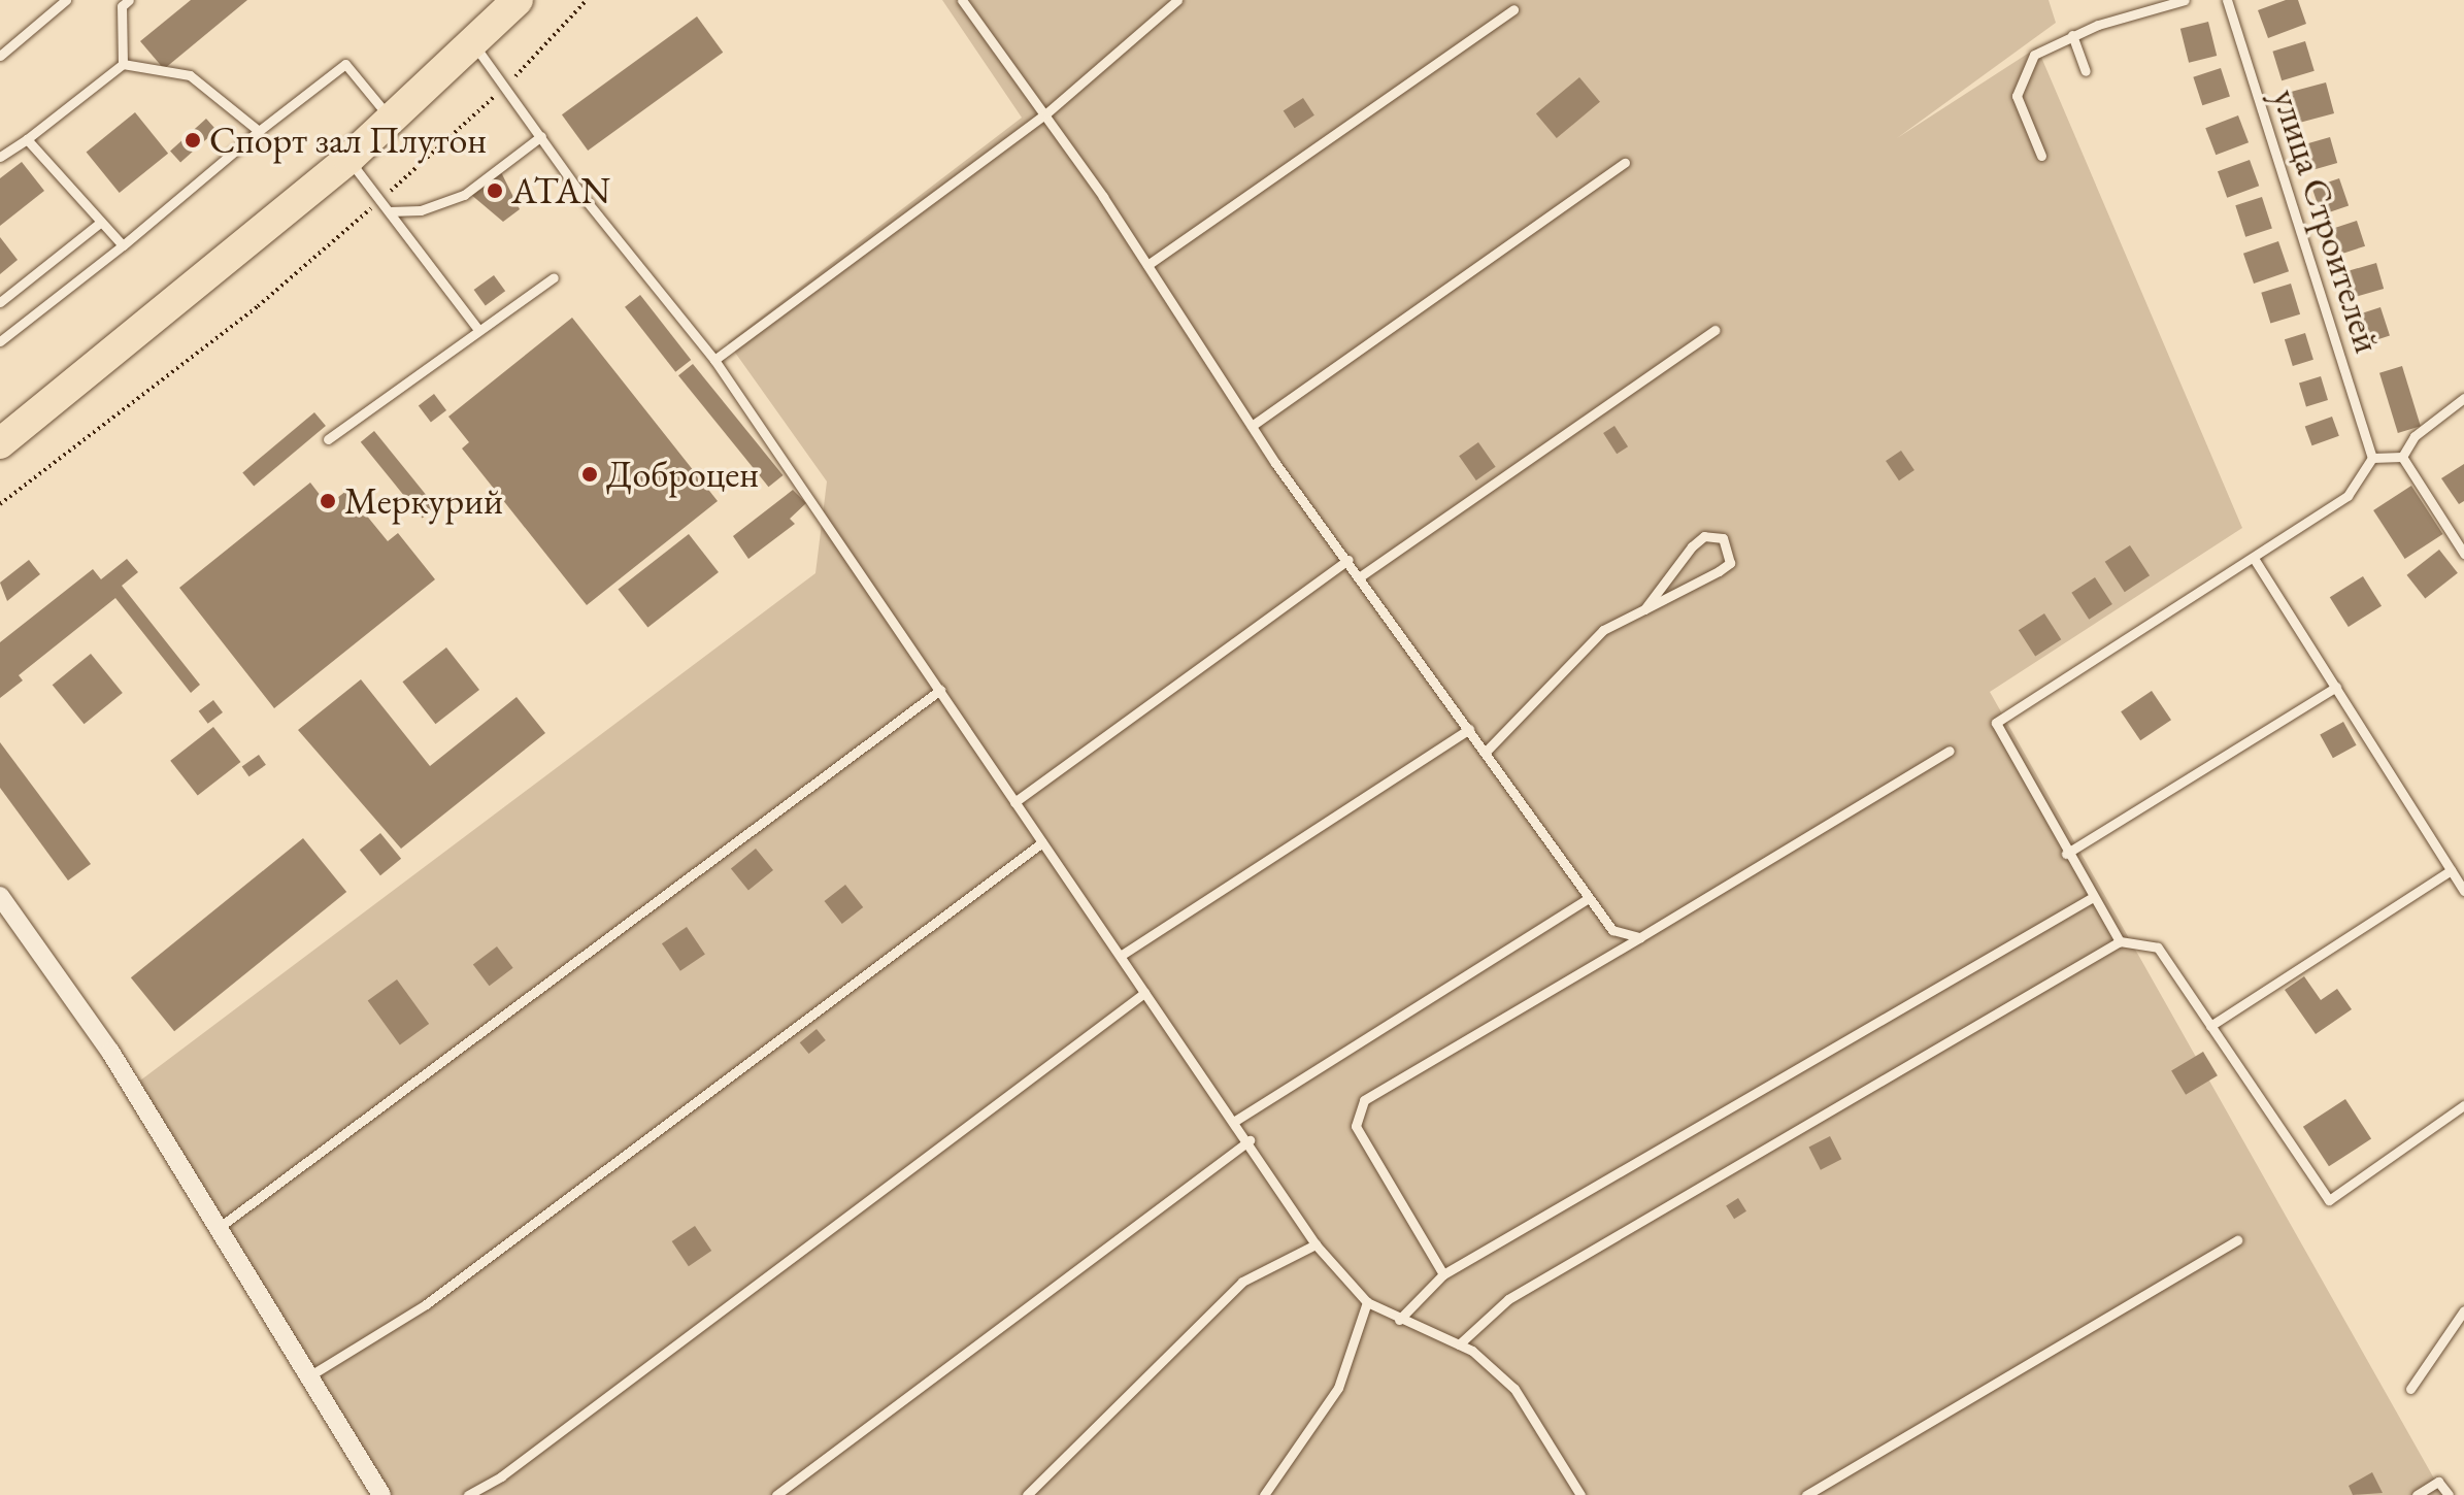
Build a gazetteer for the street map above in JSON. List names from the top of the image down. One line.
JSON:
{"streets":{"lane":["улица Строителей"]},"places":["Спорт зал Плутон","ATAN","Доброцен","Меркурий"]}
